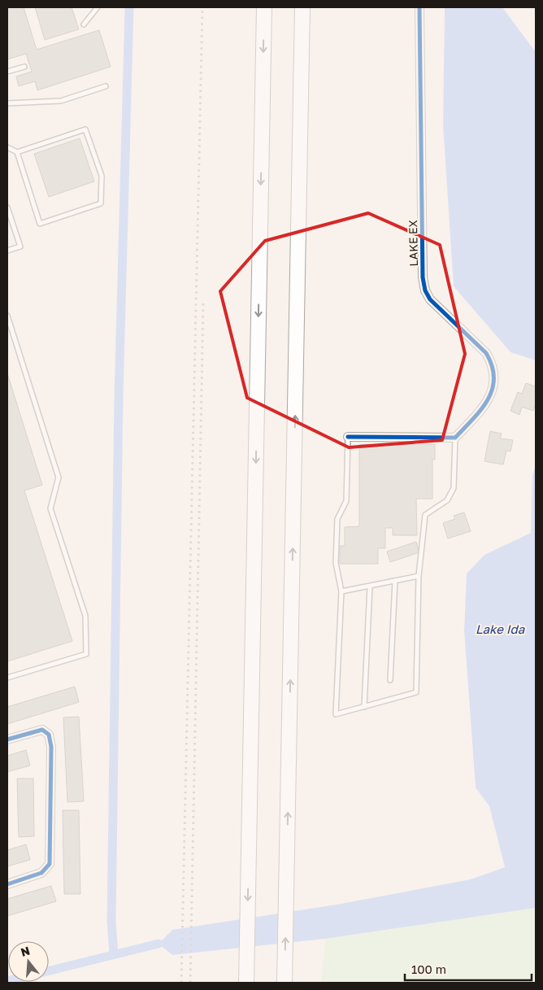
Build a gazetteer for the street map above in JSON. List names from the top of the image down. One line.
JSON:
{"streets":{"street":["LAKE EX"]},"water":["Lake Ida"],"scale_bar":"100 m","north":"top"}
